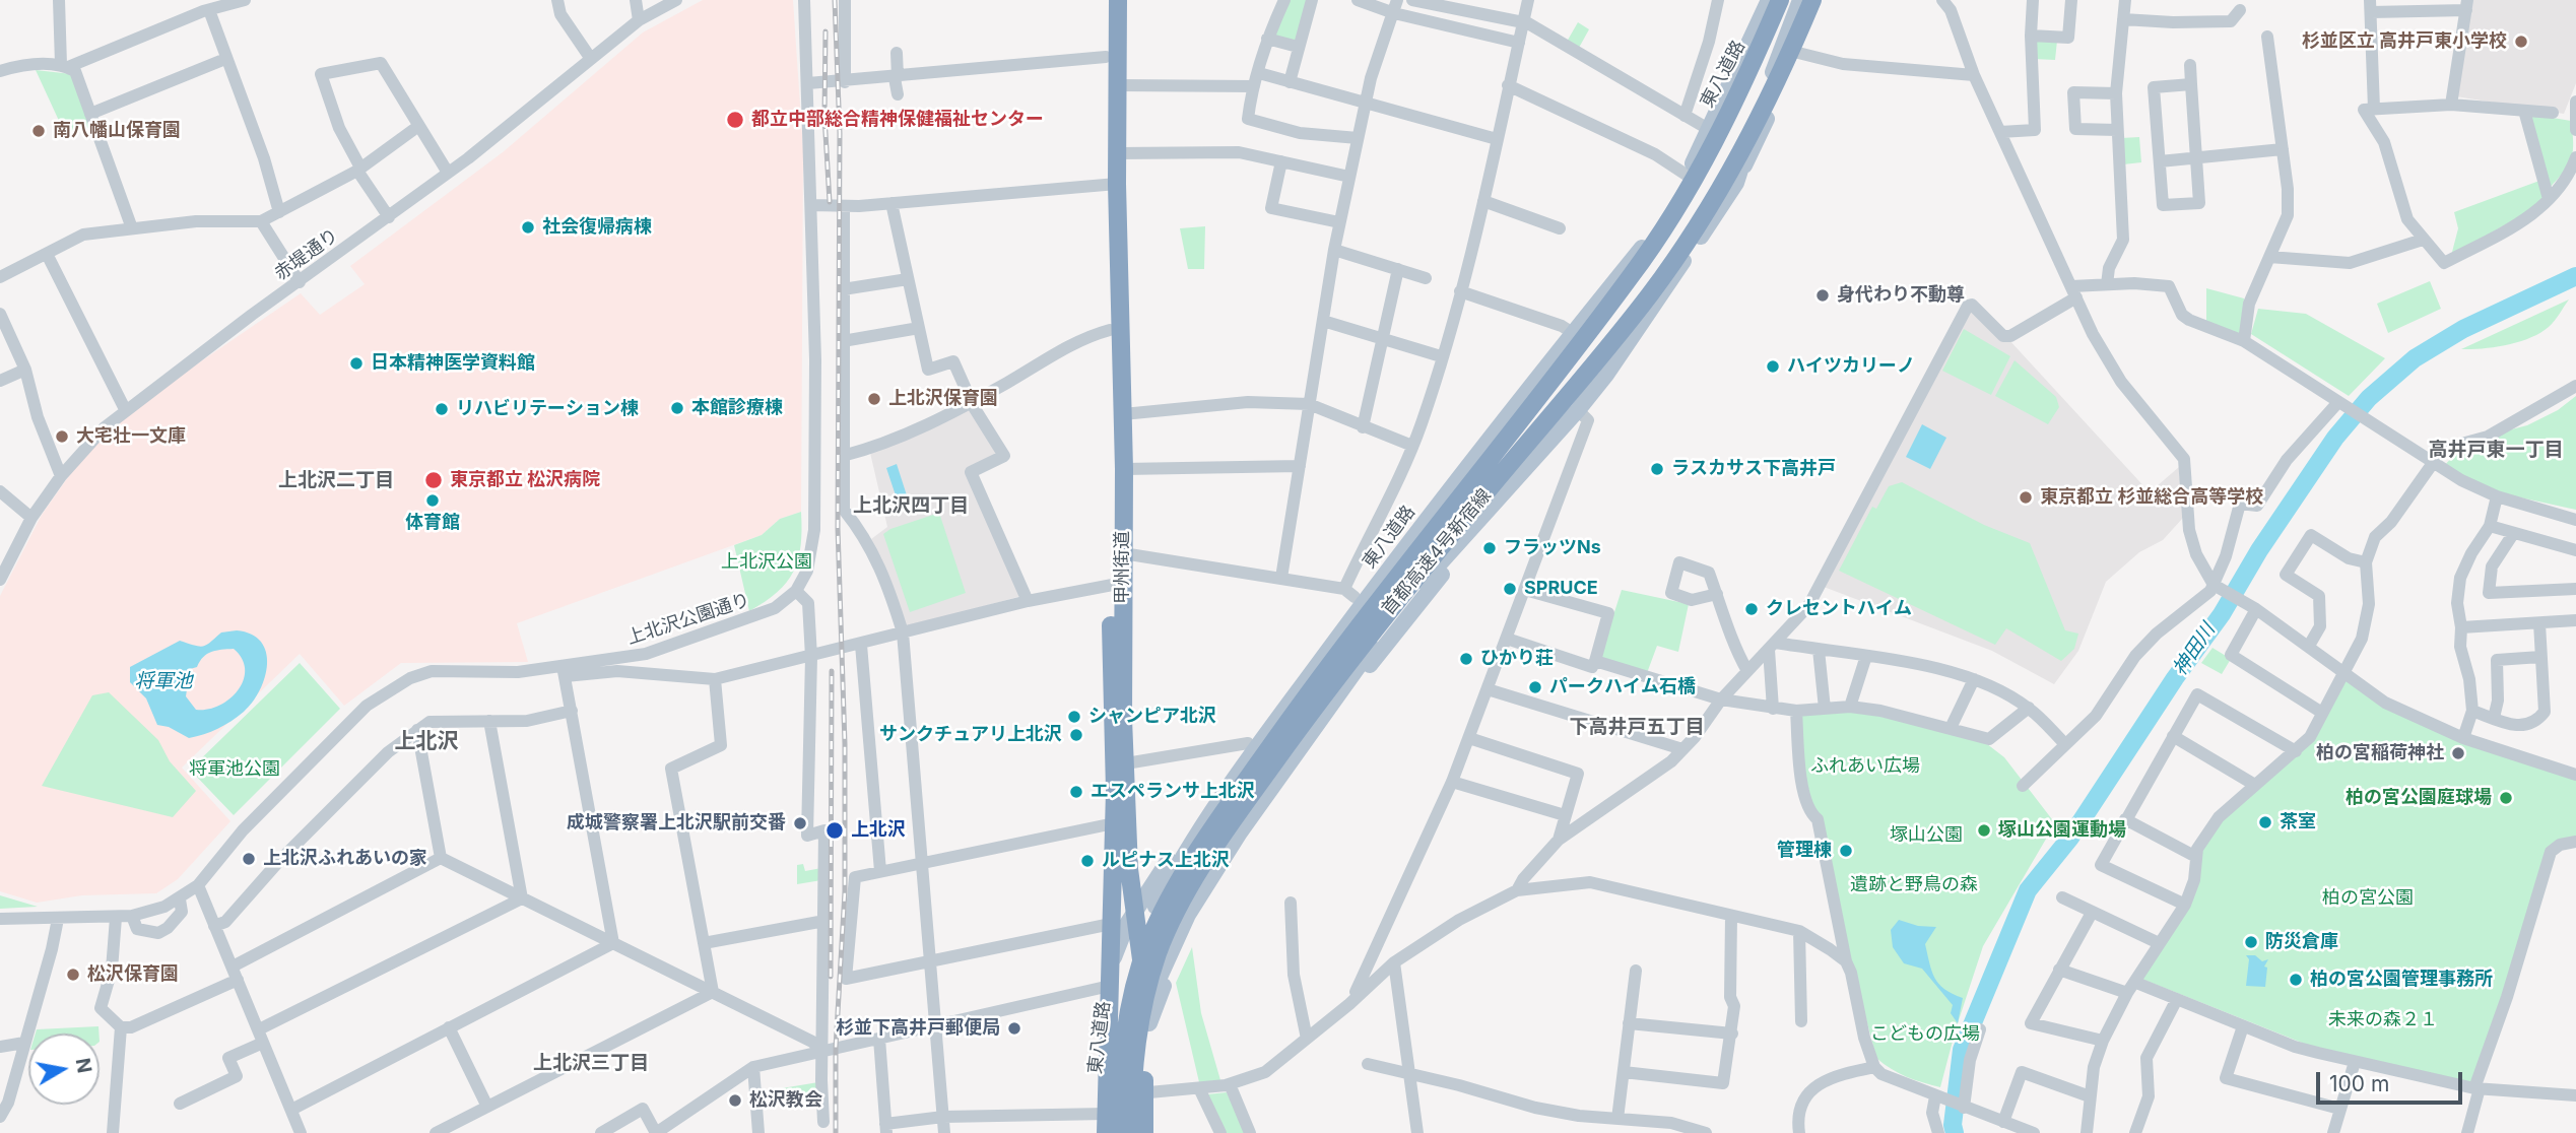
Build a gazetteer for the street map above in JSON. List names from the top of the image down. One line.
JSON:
{"streets":{"highway":["首都高速4号新宿線","甲州街道"],"main road":["東八道路"],"street":["赤堤通り","上北沢公園通り"]},"crossings":[["東八道路","首都高速4号新宿線"]],"districts":["高井戸東一丁目","上北沢二丁目","上北沢四丁目","下高井戸五丁目","上北沢","上北沢三丁目"],"water":["神田川","将軍池"],"parks":["上北沢公園","ふれあい広場","将軍池公園","塚山公園","遺跡と野鳥の森","柏の宮公園","未来の森２１","こどもの広場"],"places":["杉並区立 高井戸東小学校","都立中部総合精神保健福祉センター","南八幡山保育園","社会復帰病棟","身代わり不動尊","日本精神医学資料館","ハイツカリーノ","上北沢保育園","本館診療棟","リハビリテーション棟","大宅壮一文庫","ラスカサス下高井戸","東京都立 松沢病院","東京都立 杉並総合高等学校","体育館","フラッツNs","SPRUCE","クレセントハイム","ひかり荘","パークハイム石橋","シャンピア北沢","サンクチュアリ上北沢","柏の宮稲荷神社","エスペランサ上北沢","柏の宮公園庭球場","茶室","成城警察署上北沢駅前交番","上北沢","塚山公園運動場","管理棟","上北沢ふれあいの家","ルピナス上北沢","防災倉庫","松沢保育園","柏の宮公園管理事務所","杉並下高井戸郵便局","松沢教会"],"scale_bar":"100 m","north":"right"}
